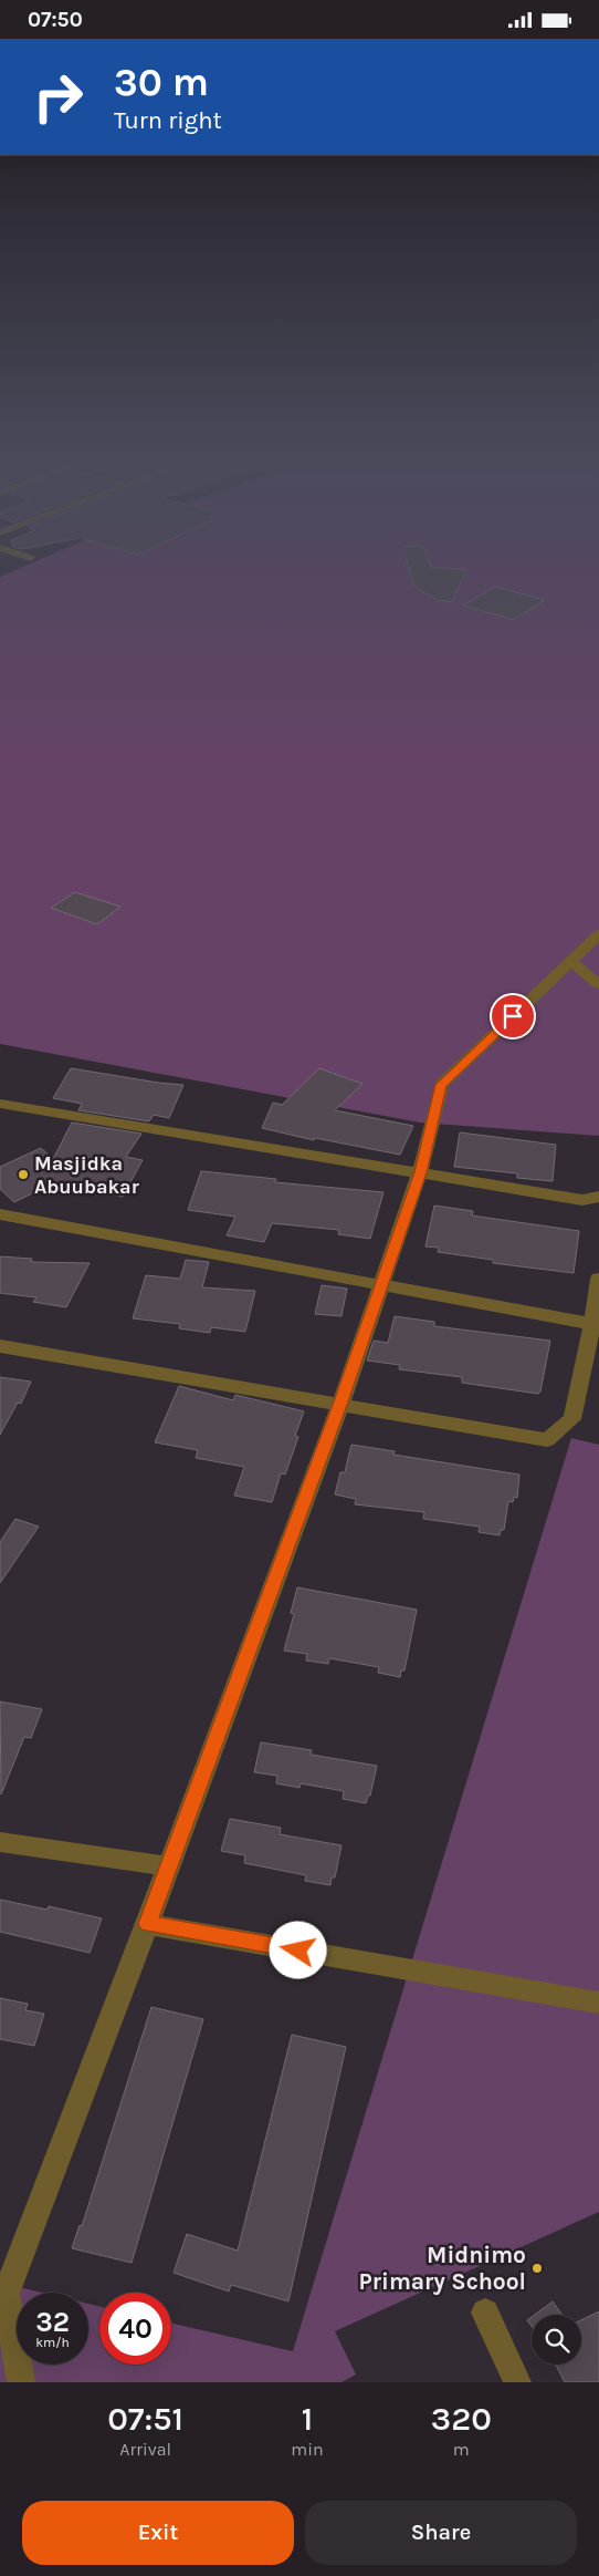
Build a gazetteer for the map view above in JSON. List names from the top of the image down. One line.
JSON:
{"places":["Masjidka Abuubakar","Midnimo Primary School"],"page":{"status":"07:50","turn":["30 m","Turn right"],"speed":"32 km/h","limit":"40","eta":["07:51","Arrival","1","min","320","m"],"buttons":["Exit","Share"]}}
